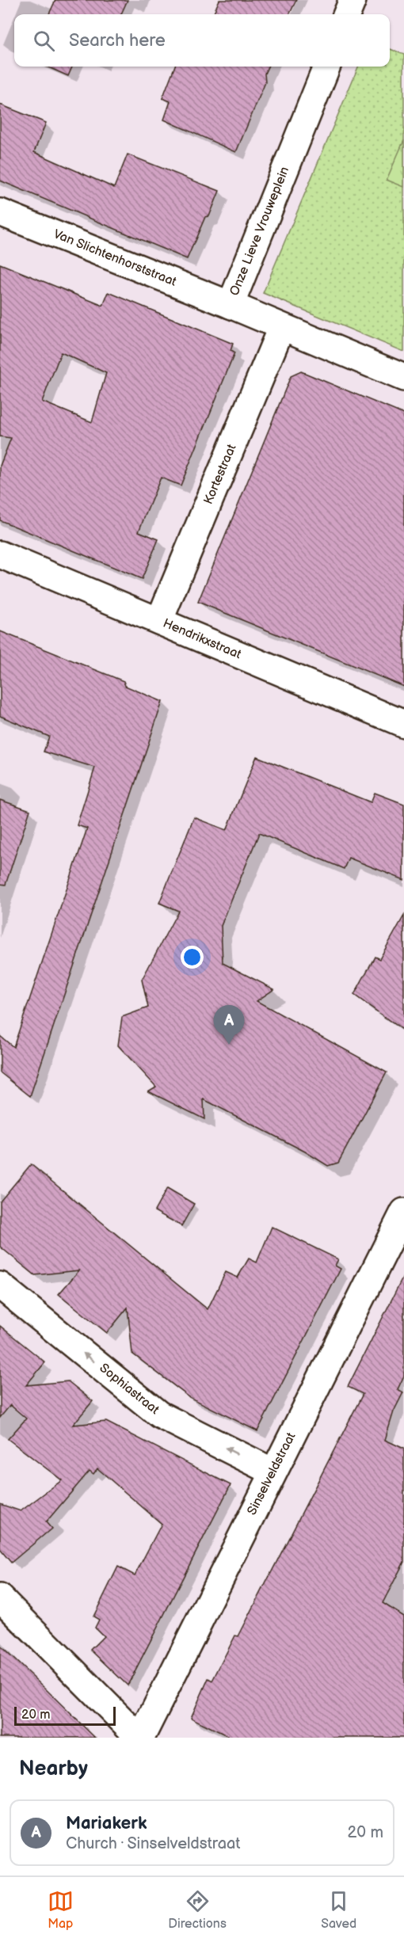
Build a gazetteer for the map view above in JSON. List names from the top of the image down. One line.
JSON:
{"streets":{"street":["Onze Lieve Vrouweplein","Van Slichtenhorststraat","Kortestraat","Hendrikxstraat","Sophiastraat","Sinselveldstraat"]},"crossings":[["Onze Lieve Vrouweplein","Van Slichtenhorststraat"],["Onze Lieve Vrouweplein","Kortestraat"],["Kortestraat","Hendrikxstraat"],["Sophiastraat","Sinselveldstraat"]],"one_way":["Sophiastraat"],"scale_bar":"20 m","page":{"search":"Search here","pins":"A","scale":"20 m","heading":"Nearby","list":[{"mark":"A","name":"Mariakerk","note":"Church · Sinselveldstraat","value":"20 m"}],"nav":["Map","Directions","Saved"]}}
